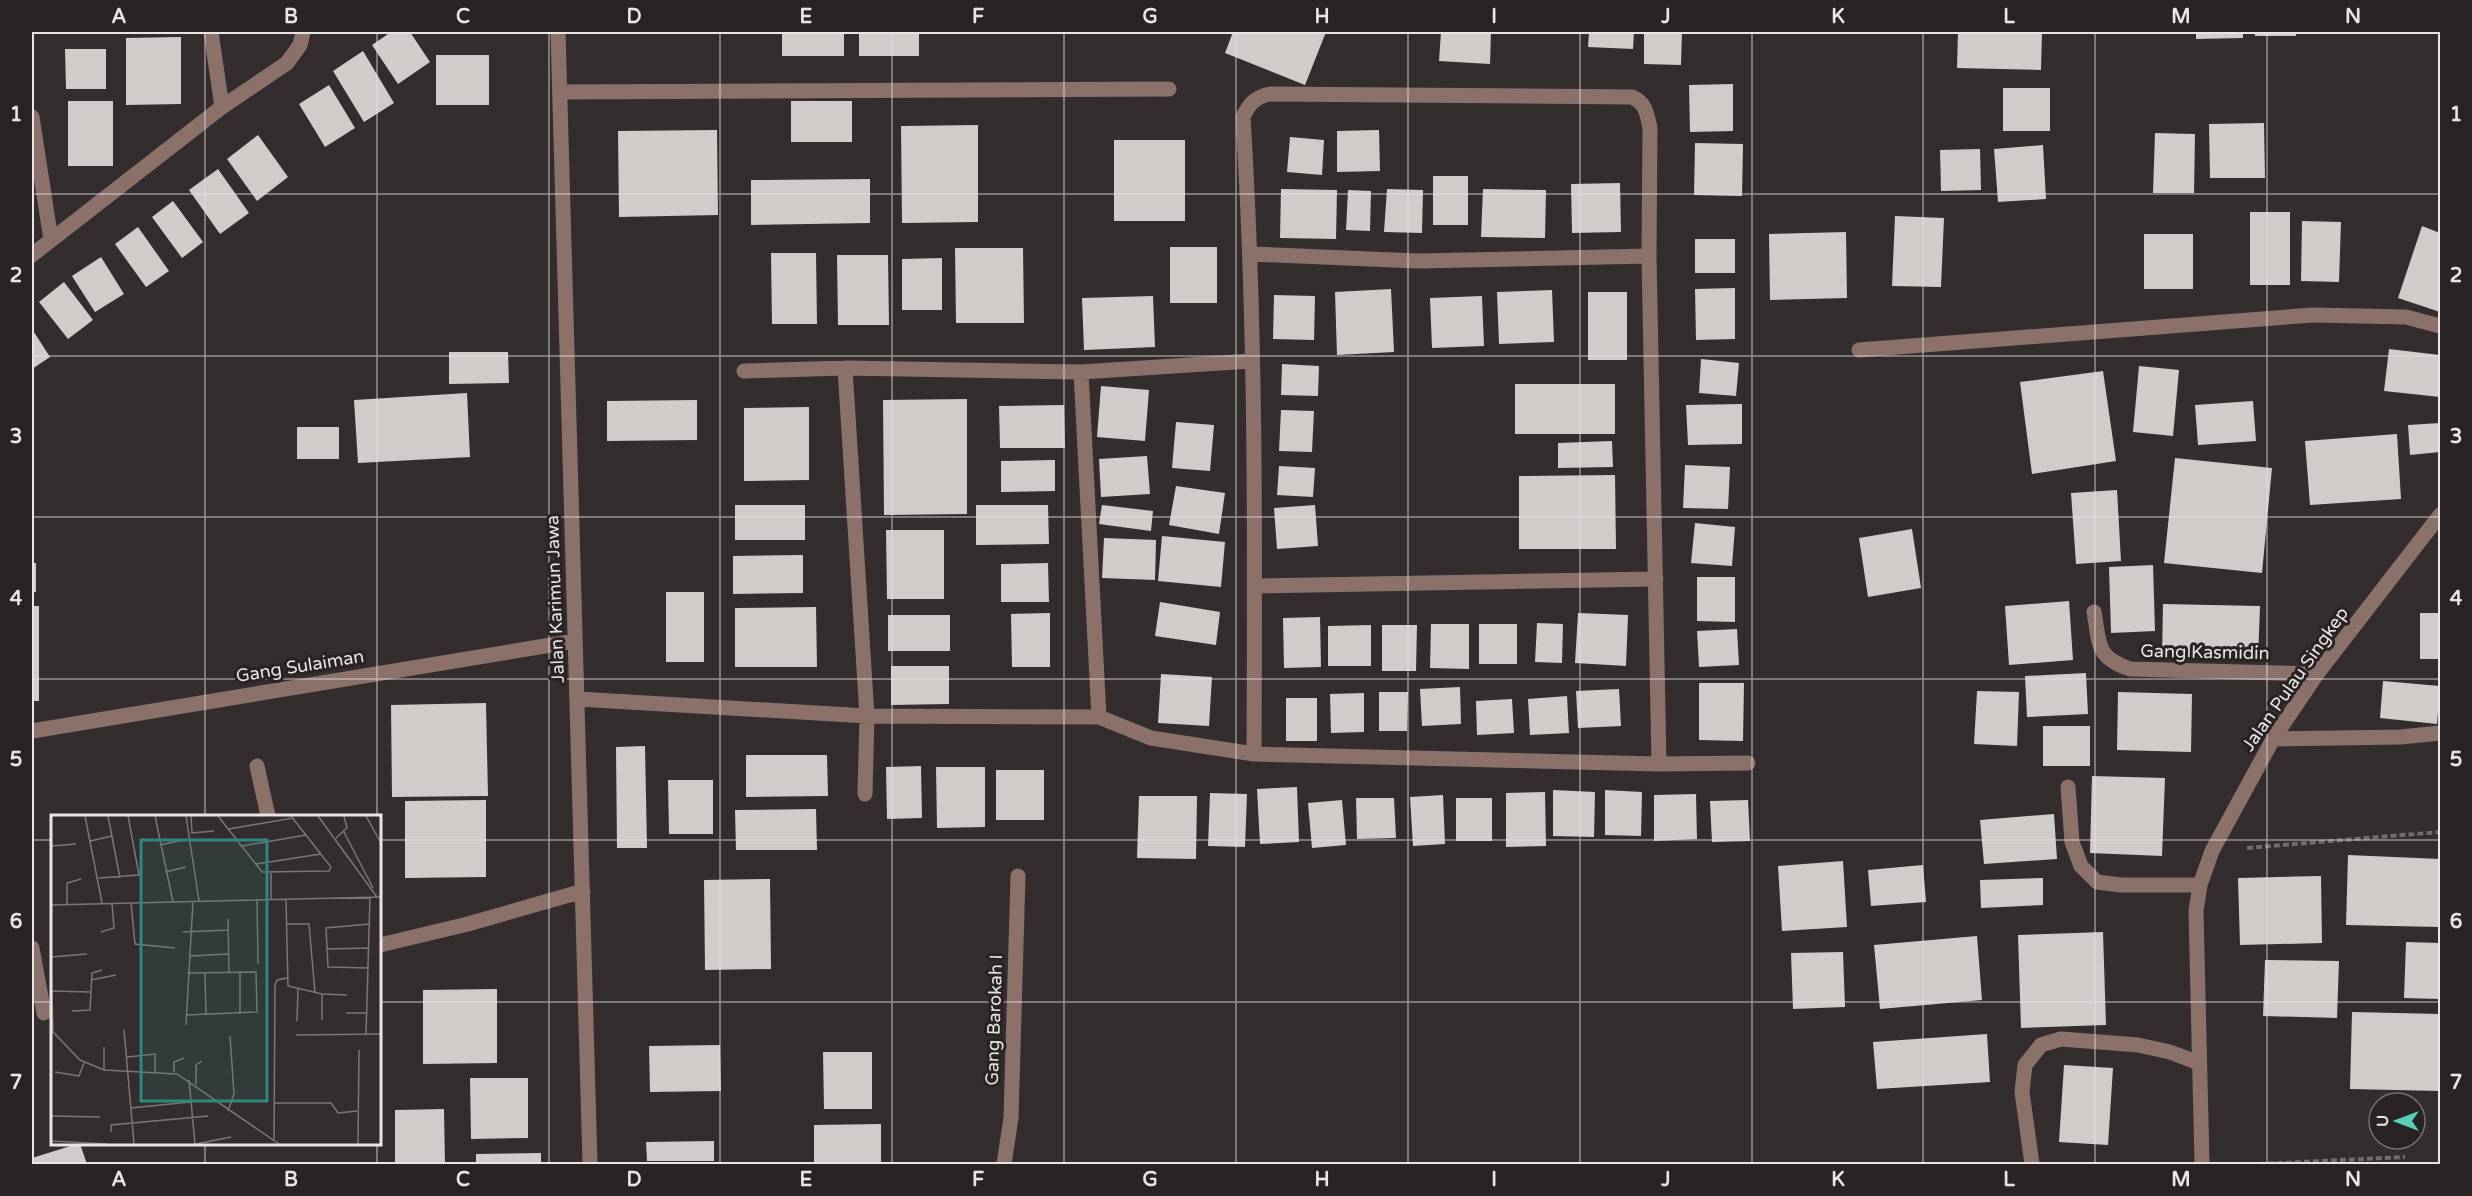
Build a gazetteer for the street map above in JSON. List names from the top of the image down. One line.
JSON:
{"streets":{"street":["Jalan Karimun Jawa","Gang Kasmidin","Gang Sulaiman","Jalan Pulau Singkep","Gang Barokah I"]},"crossings":[["Jalan Karimun Jawa","Gang Sulaiman"],["Gang Kasmidin","Jalan Pulau Singkep"]],"north":"left","grid":{"columns":["A","B","C","D","E","F","G","H","I","J","K","L","M","N"],"rows":["1","2","3","4","5","6","7"]}}
